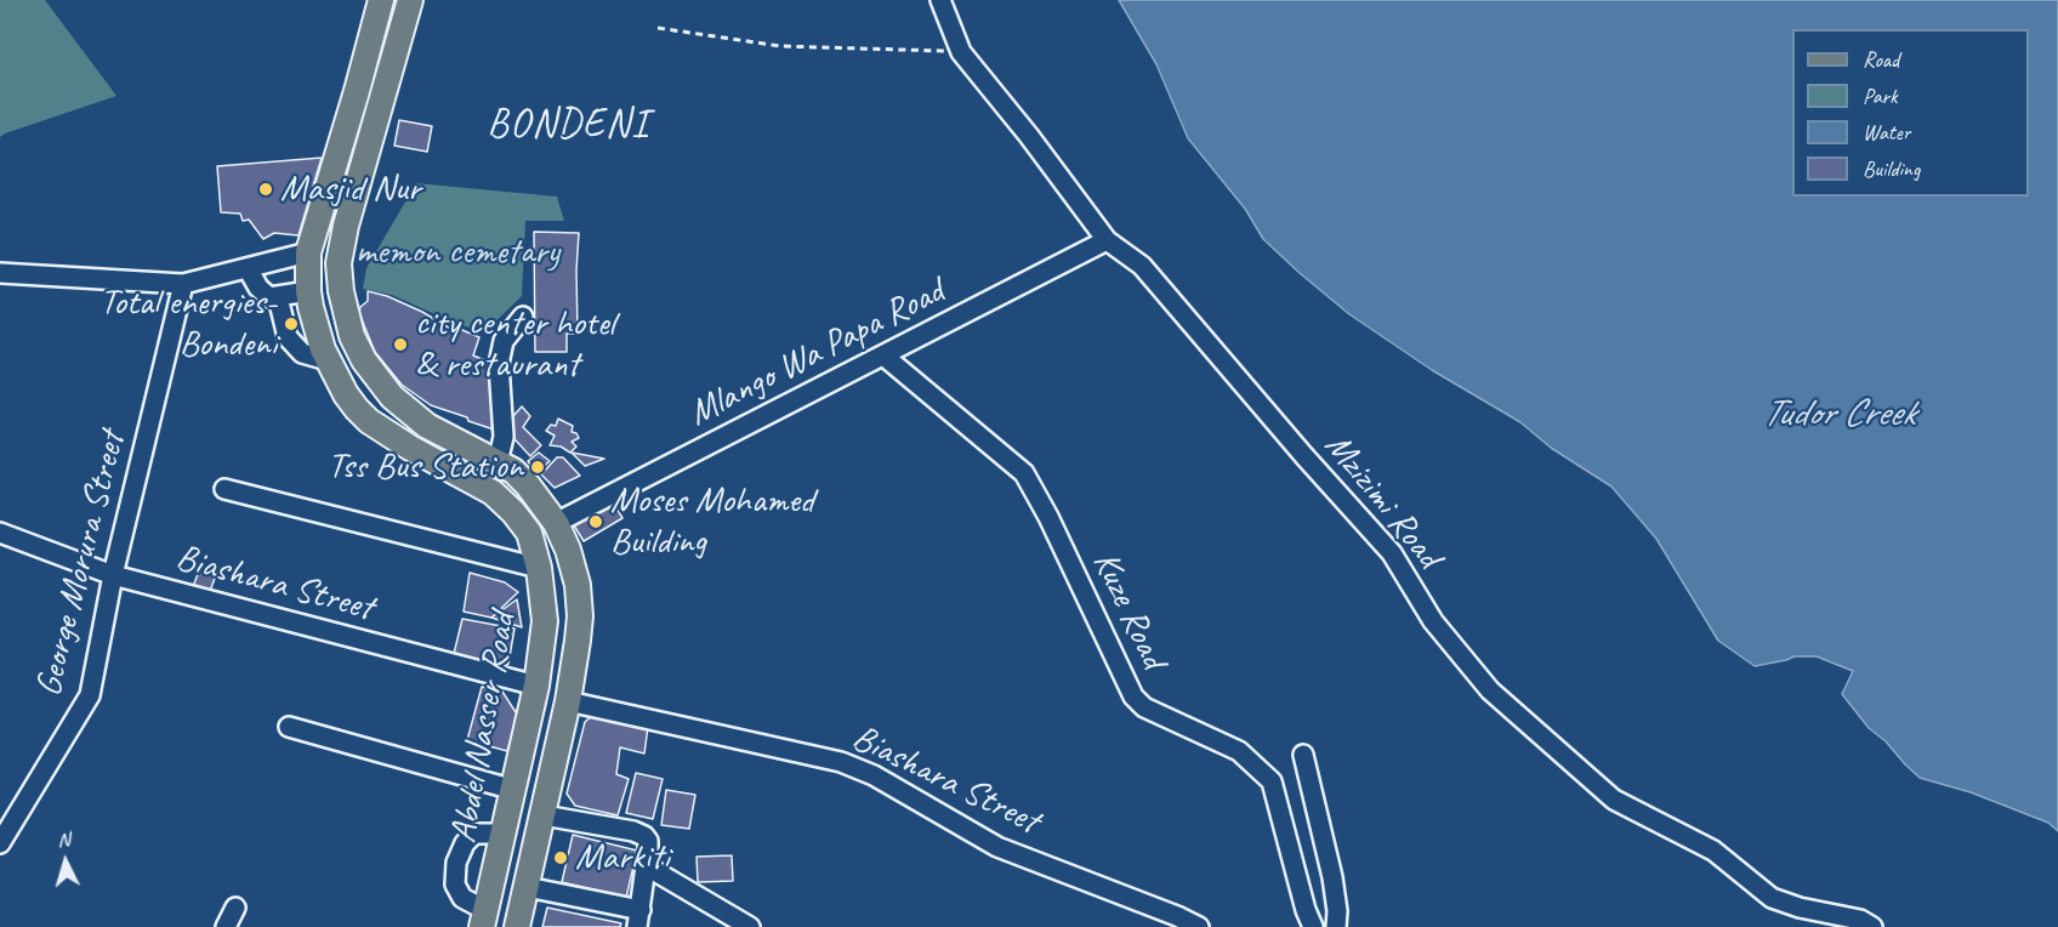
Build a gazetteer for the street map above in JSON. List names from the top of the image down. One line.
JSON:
{"streets":{"main road":["Abdel Nasser Road"],"street":["Mlango Wa Papa Road","Mzizimi Road","George Morura Street","Biashara Street","Kuze Road"]},"crossings":[["Mlango Wa Papa Road","Mzizimi Road"],["Mlango Wa Papa Road","Kuze Road"],["Mlango Wa Papa Road","Abdel Nasser Road"],["George Morura Street","Biashara Street"],["Biashara Street","Abdel Nasser Road"]],"districts":["BONDENI"],"water":["Tudor Creek"],"parks":["memon cemetary"],"places":["Masjid Nur","Total energies- Bondeni","city center hotel & restaurant","Tss Bus Station","Moses Mohamed Building","Markiti"],"legend":["Road","Park","Water","Building"],"north":"top"}
